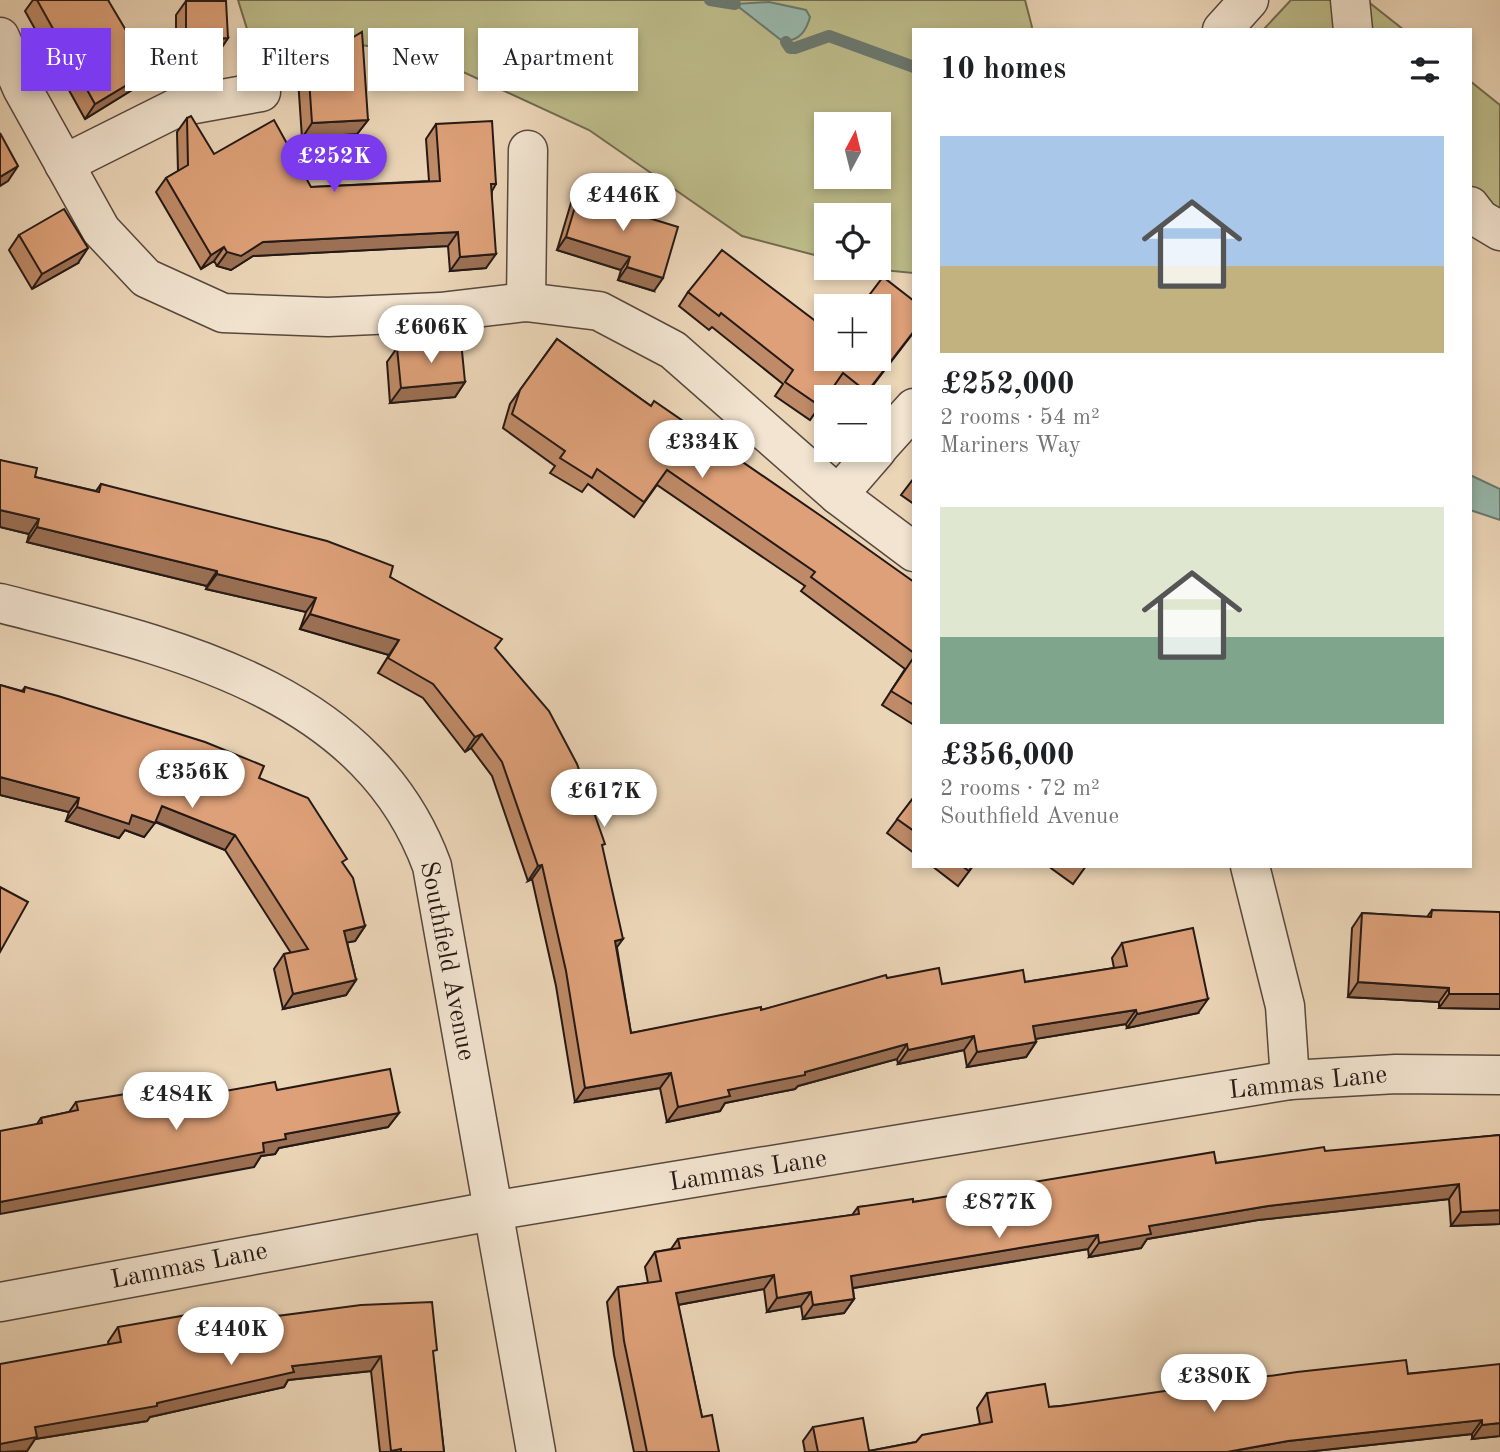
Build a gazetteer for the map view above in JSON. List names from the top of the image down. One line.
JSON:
{"streets":{"street":["Southfield Avenue","Lammas Lane"]},"crossings":[["Southfield Avenue","Lammas Lane"]],"north":"top","page":{"chip":["Buy","Rent","Filters","New","Apartment"],"heading":"10 homes","map_buttons":["+","−"],"list":[{"name":"£252,000","note":"2 rooms · 54 m² · Mariners Way"},{"name":"£356,000","note":"2 rooms · 72 m² · Southfield Avenue"}],"price":["£252K","£446K","£606K","£334K","£356K","£617K","£484K","£877K","£440K","£380K"]}}
